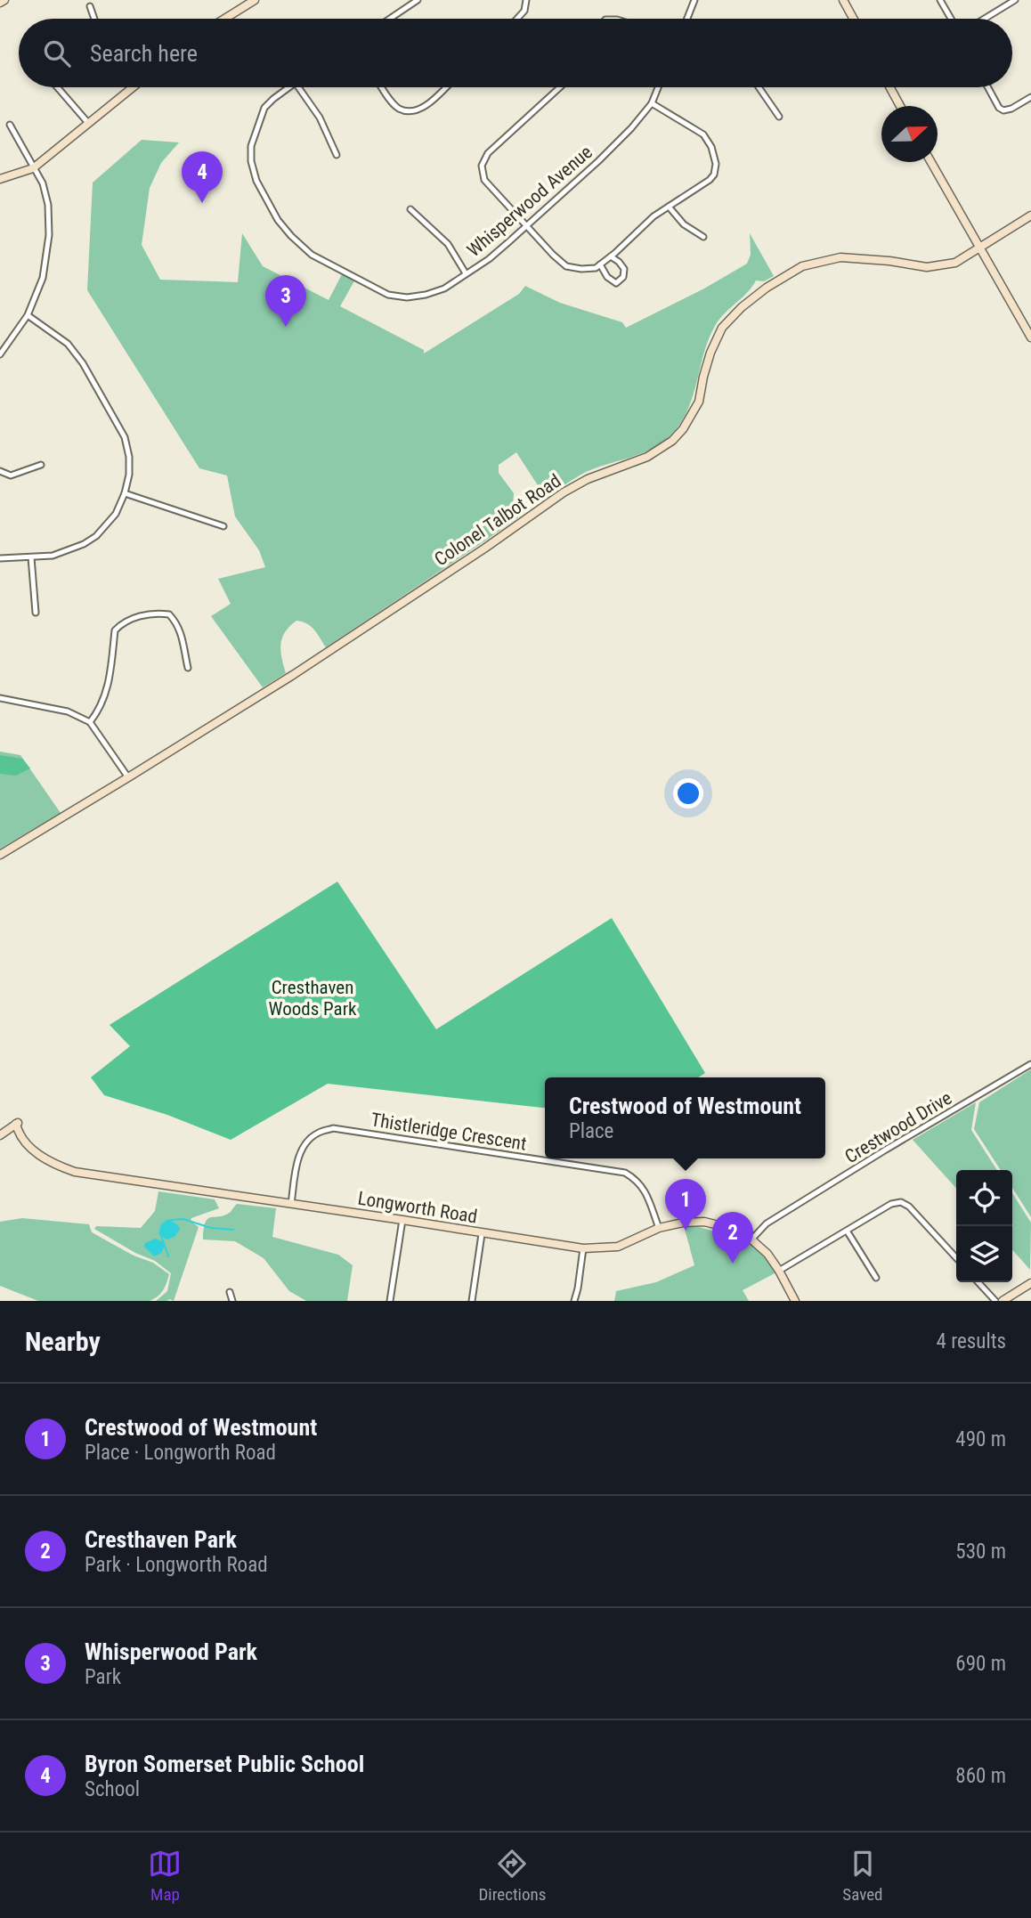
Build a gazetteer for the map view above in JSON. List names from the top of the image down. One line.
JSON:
{"streets":{"main road":["Colonel Talbot Road","Longworth Road"],"street":["Whisperwood Avenue","Crestwood Drive","Thistleridge Crescent"]},"crossings":[["Crestwood Drive","Longworth Road"],["Thistleridge Crescent","Longworth Road"]],"parks":["Cresthaven Woods Park"],"north":"right","page":{"search":"Search here","pins":["4","3","1","2"],"popup":["Crestwood of Westmount","Place"],"heading":["Nearby","4 results"],"list":[{"mark":"1","name":"Crestwood of Westmount","note":"Place · Longworth Road","value":"490 m"},{"mark":"2","name":"Cresthaven Park","note":"Park · Longworth Road","value":"530 m"},{"mark":"3","name":"Whisperwood Park","note":"Park","value":"690 m"},{"mark":"4","name":"Byron Somerset Public School","note":"School","value":"860 m"}],"nav":["Map","Directions","Saved"]}}
